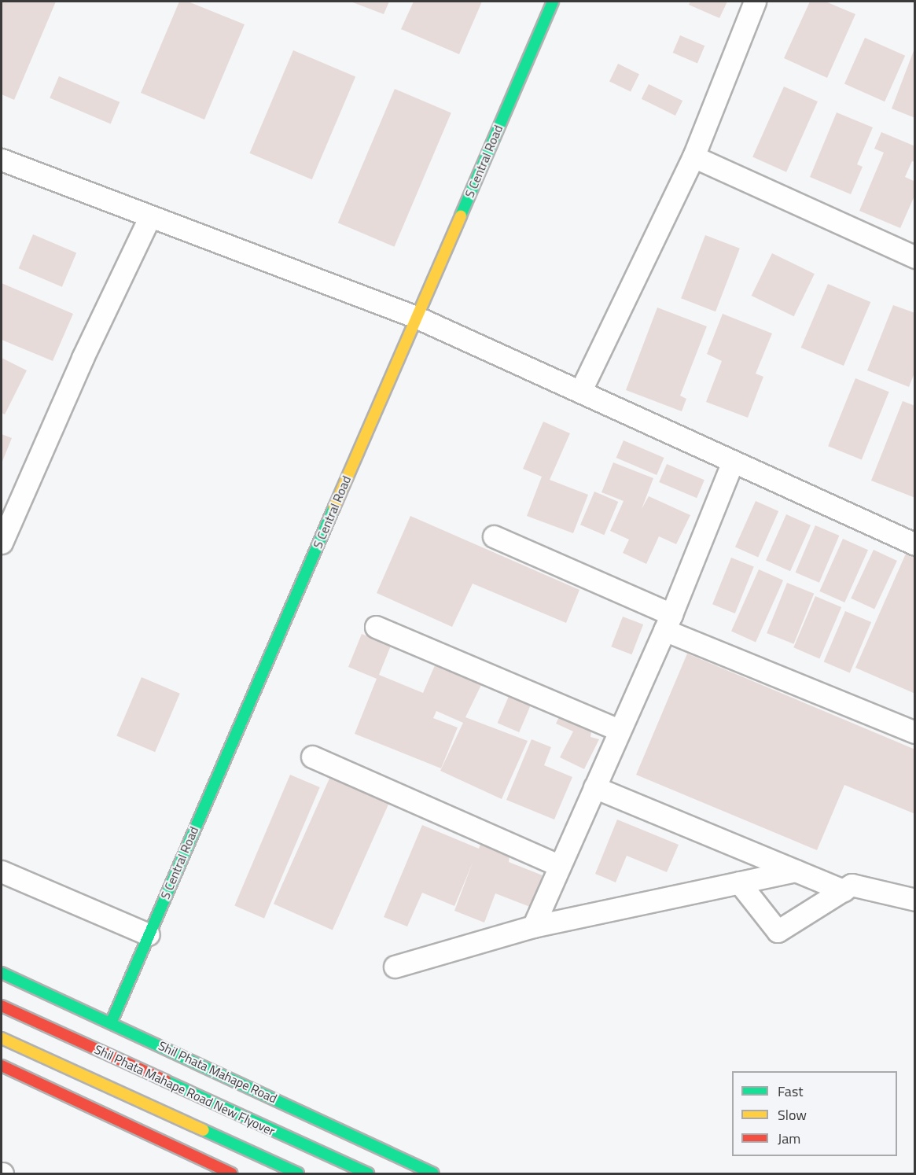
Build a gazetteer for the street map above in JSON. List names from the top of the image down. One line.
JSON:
{"streets":{"main road":["S Central Road","Shil Phata Mahape Road","Shil Phata Mahape Road New Flyover"]},"crossings":[["S Central Road","Shil Phata Mahape Road"]],"legend":["Fast","Slow","Jam"]}
